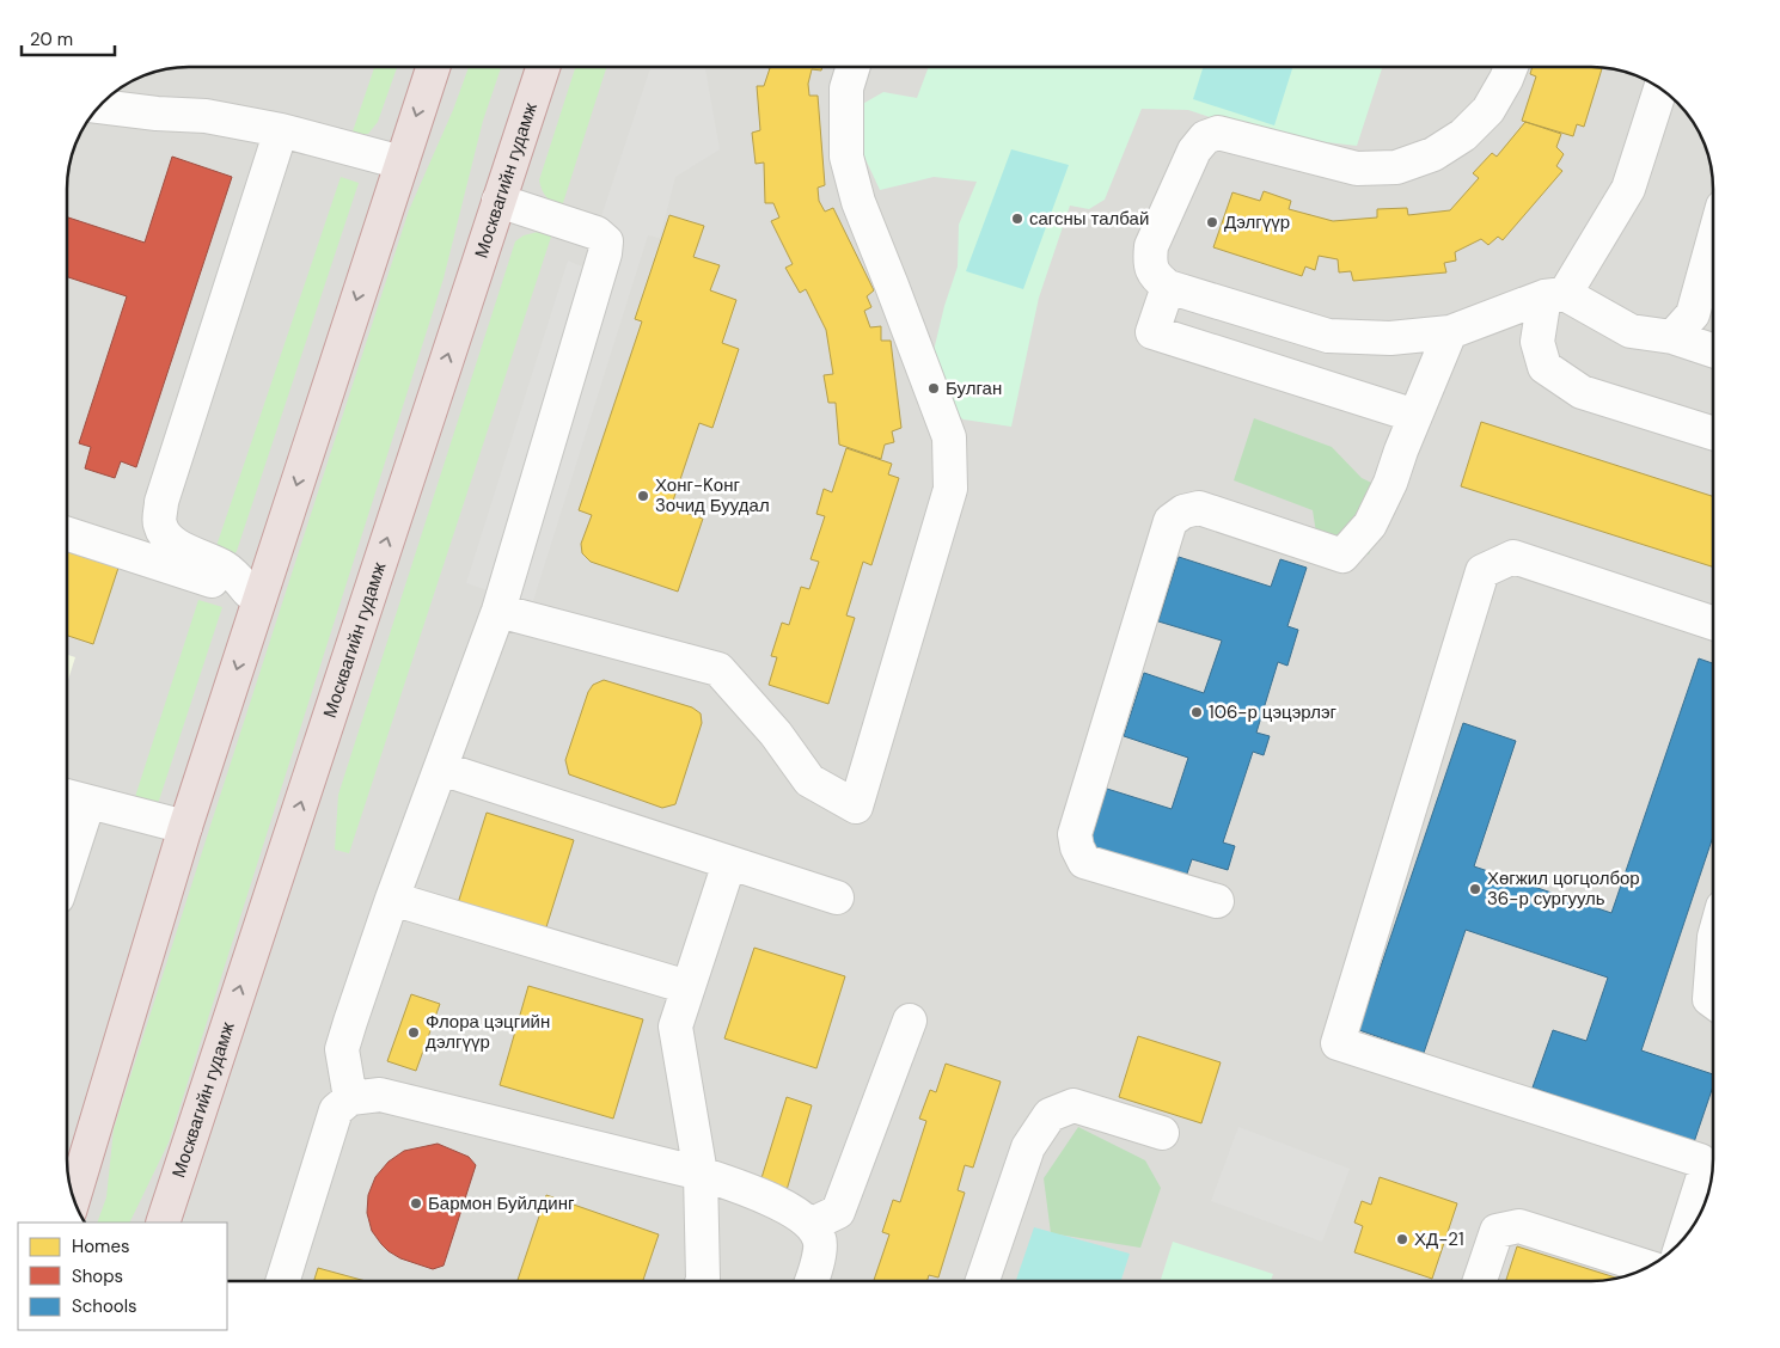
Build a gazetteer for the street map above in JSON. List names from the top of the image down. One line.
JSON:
{"streets":{"highway":["Москвагийн гудамж"]},"places":["сагсны талбай","Дэлгүүр","Булган","Хонг-Kонг 3очид Буудал","106-р цэцэрлэг","Хөгжил цогцолбор 36-р сургууль","Флора цэцгийн дэлгүүр","Бармон Буйлдинг","ХД-21"],"legend":["Homes","Shops","Schools"],"scale_bar":"20 m"}
